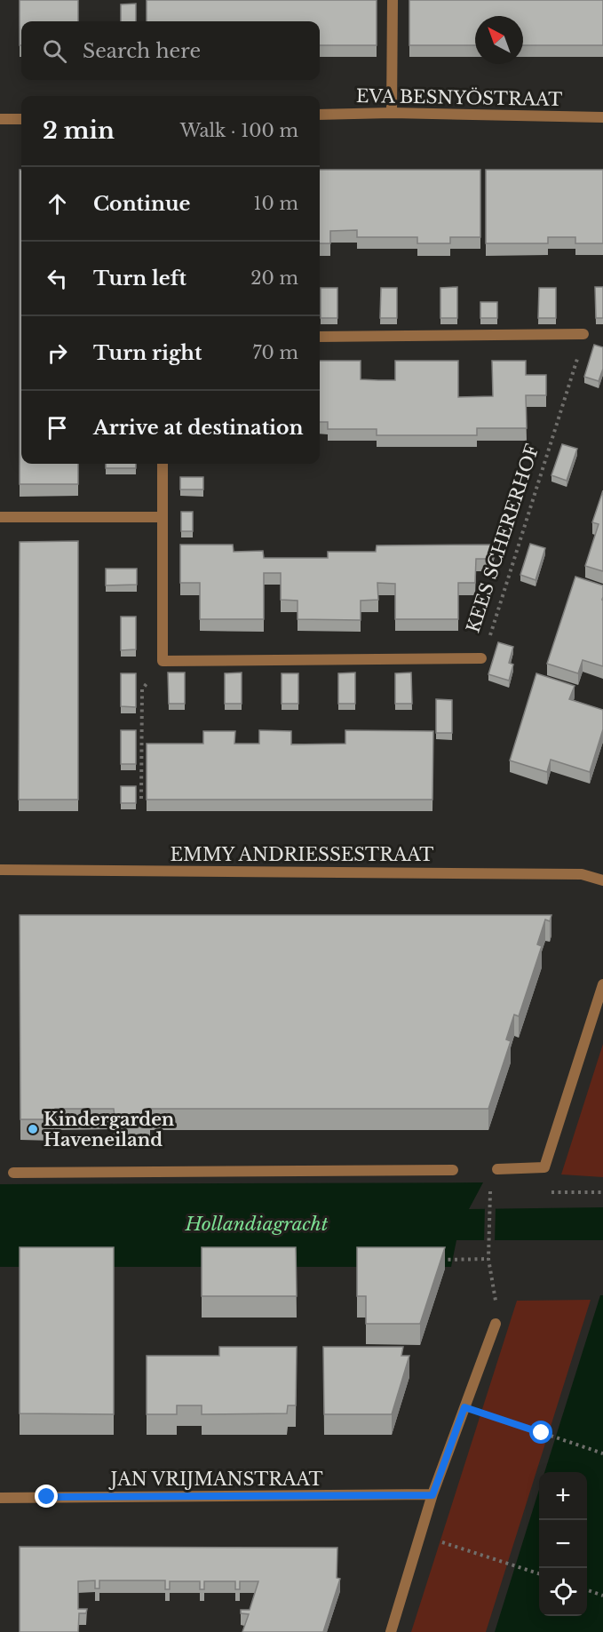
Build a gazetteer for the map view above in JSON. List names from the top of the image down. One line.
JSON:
{"streets":{"street":["EVA BESNYÖSTRAAT","KEES SCHERERHOF","EMMY ANDRIESSESTRAAT","JAN VRIJMANSTRAAT"]},"water":["Hollandiagracht"],"places":["Kindergarden Haveneiland"],"north":"top left","page":{"search":"Search here","heading":["2 min","Walk · 100 m"],"list":[["Continue","10 m"],["Turn left","20 m"],["Turn right","70 m"],"Arrive at destination"],"map_buttons":["+","−"]}}
